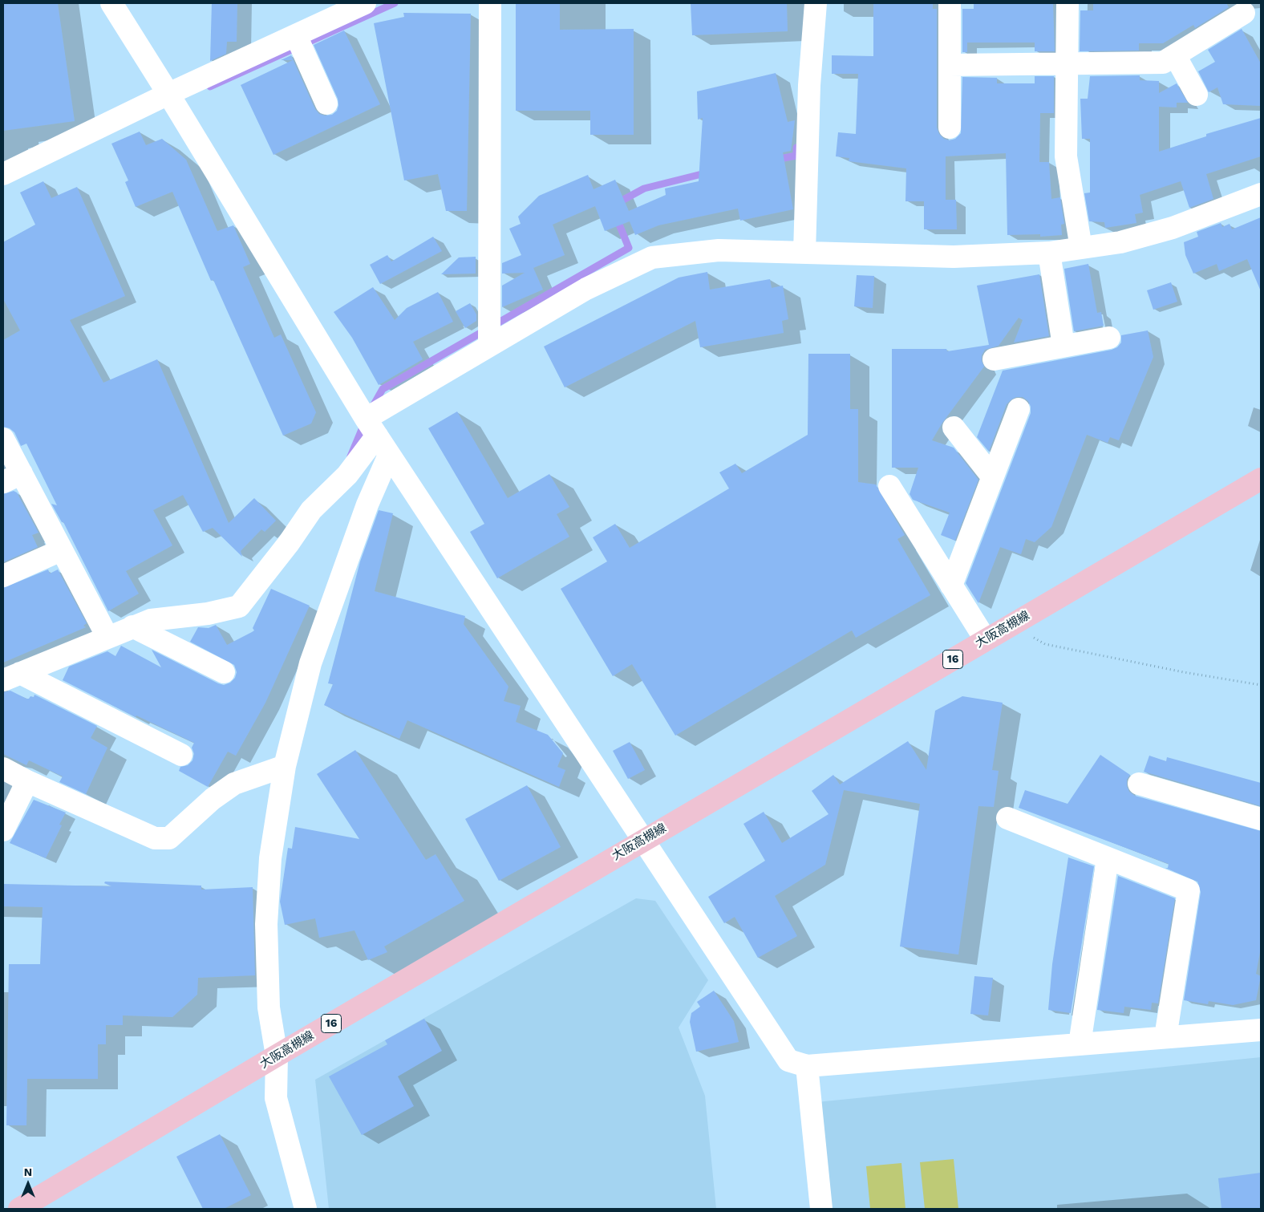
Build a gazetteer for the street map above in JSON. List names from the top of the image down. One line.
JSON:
{"streets":{"main road":["大阪高槻線","16"]},"north":"top"}
